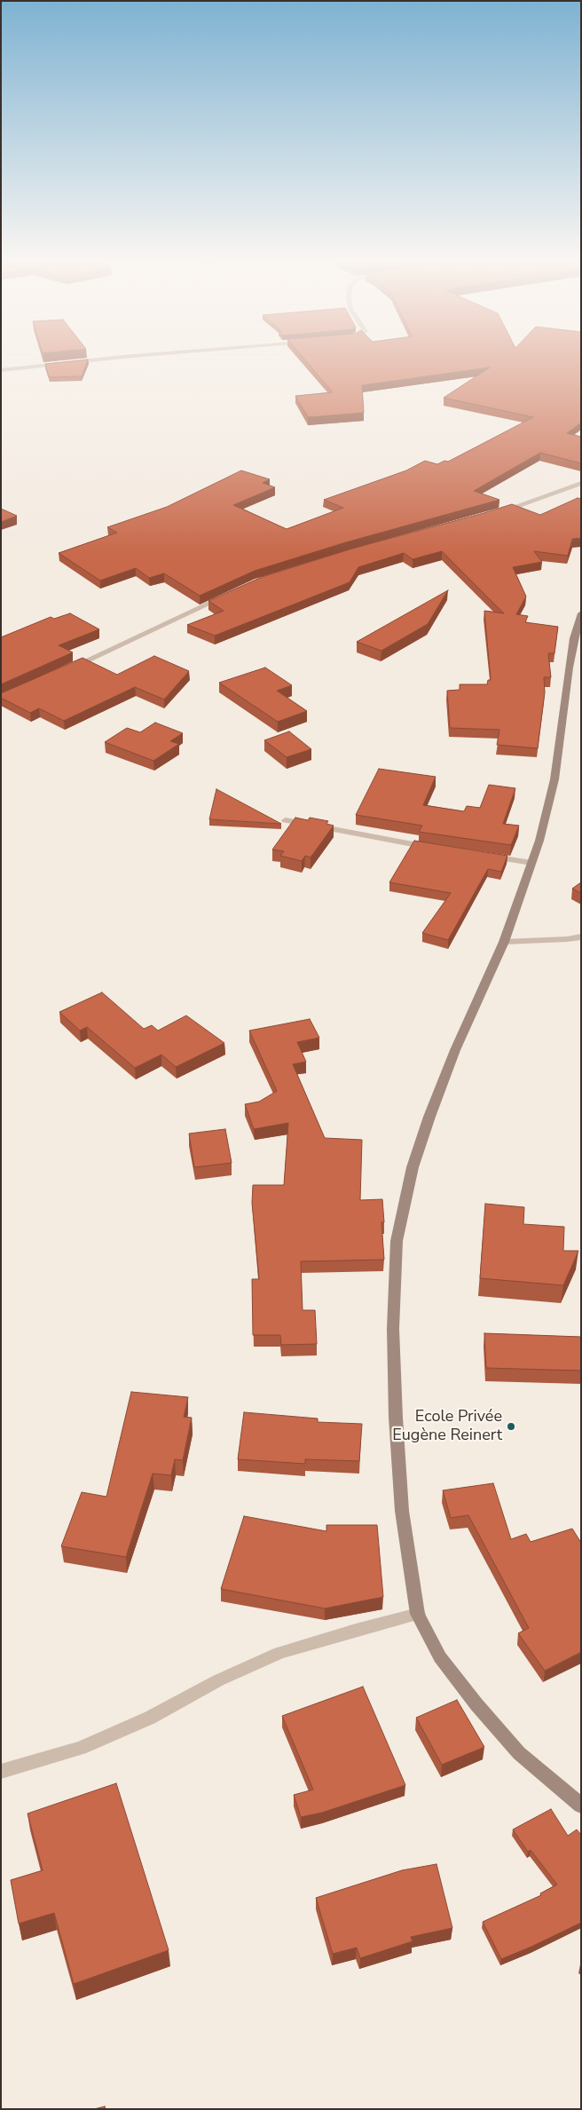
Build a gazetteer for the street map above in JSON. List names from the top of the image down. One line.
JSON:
{"places":["Ecole Privée Eugène Reinert"]}
